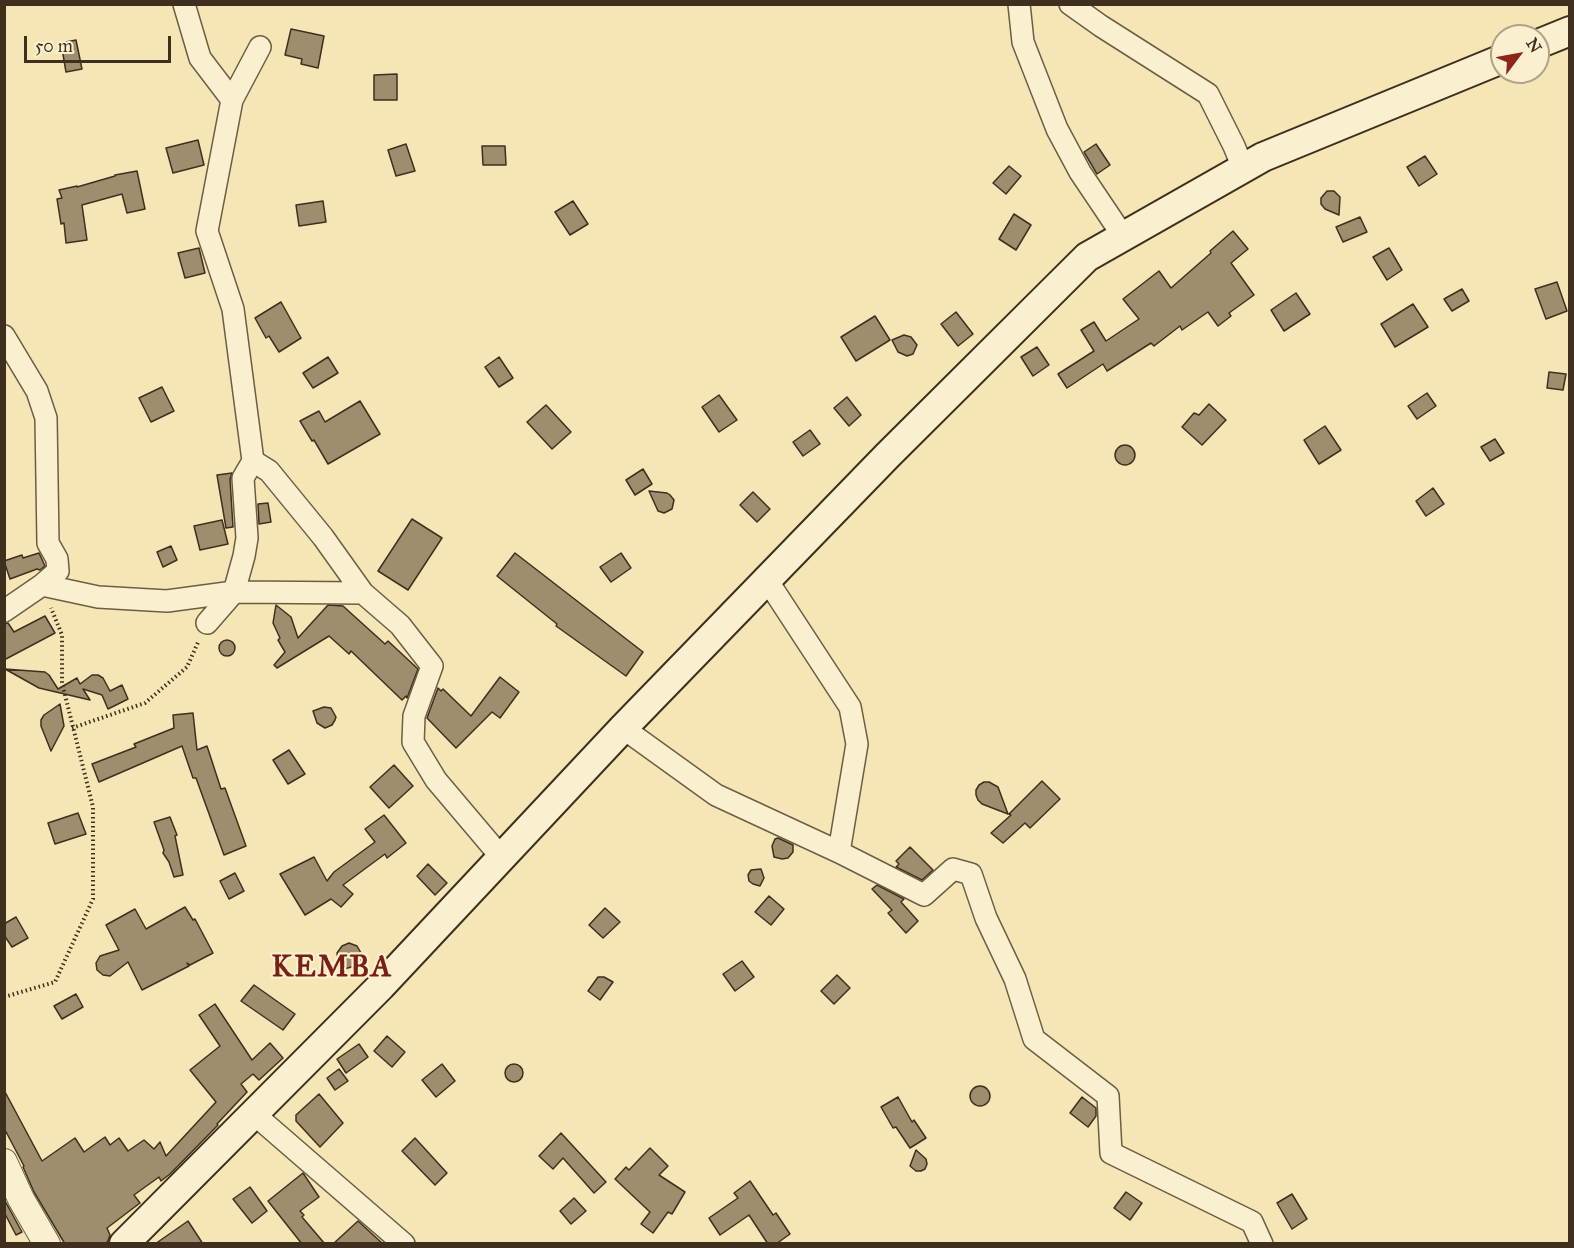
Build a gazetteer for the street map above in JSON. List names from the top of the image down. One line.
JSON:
{"districts":["KEMBA"],"scale_bar":"50 m","north":"top right"}
